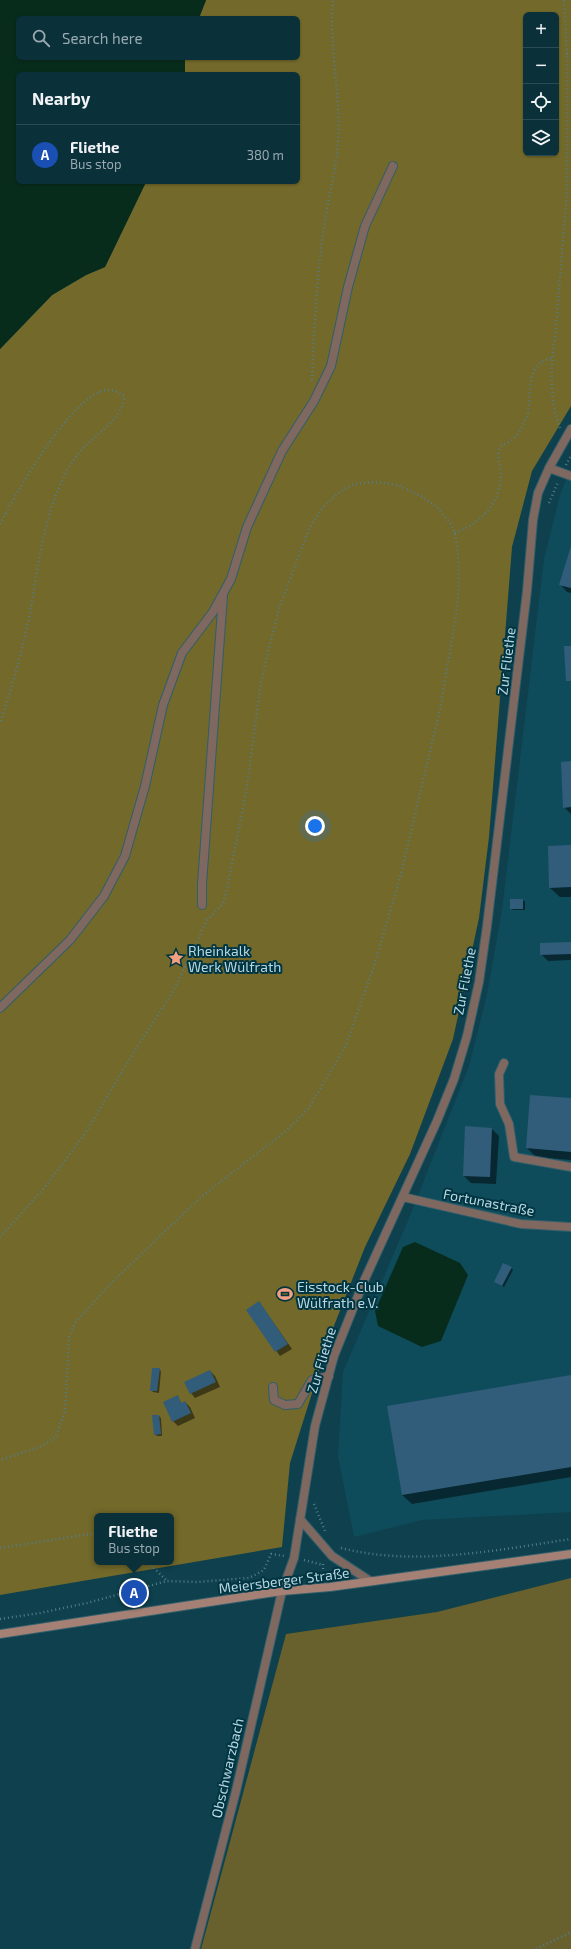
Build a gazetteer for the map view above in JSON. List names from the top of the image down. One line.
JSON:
{"streets":{"main road":["Meiersberger Straße"],"street":["Zur Fliethe","Fortunastraße","Obschwarzbach"]},"crossings":[["Zur Fliethe","Fortunastraße"],["Zur Fliethe","Meiersberger Straße"],["Zur Fliethe","Obschwarzbach"],["Meiersberger Straße","Obschwarzbach"]],"places":{"place":["Rheinkalk Werk Wülfrath"],"sports":["Eisstock-Club Wülfrath e.V."]},"page":{"map_buttons":["+","−"],"search":"Search here","heading":"Nearby","list":[{"mark":"A","name":"Fliethe","note":"Bus stop","value":"380 m"}],"popup":["Fliethe","Bus stop"],"pins":"A"}}
